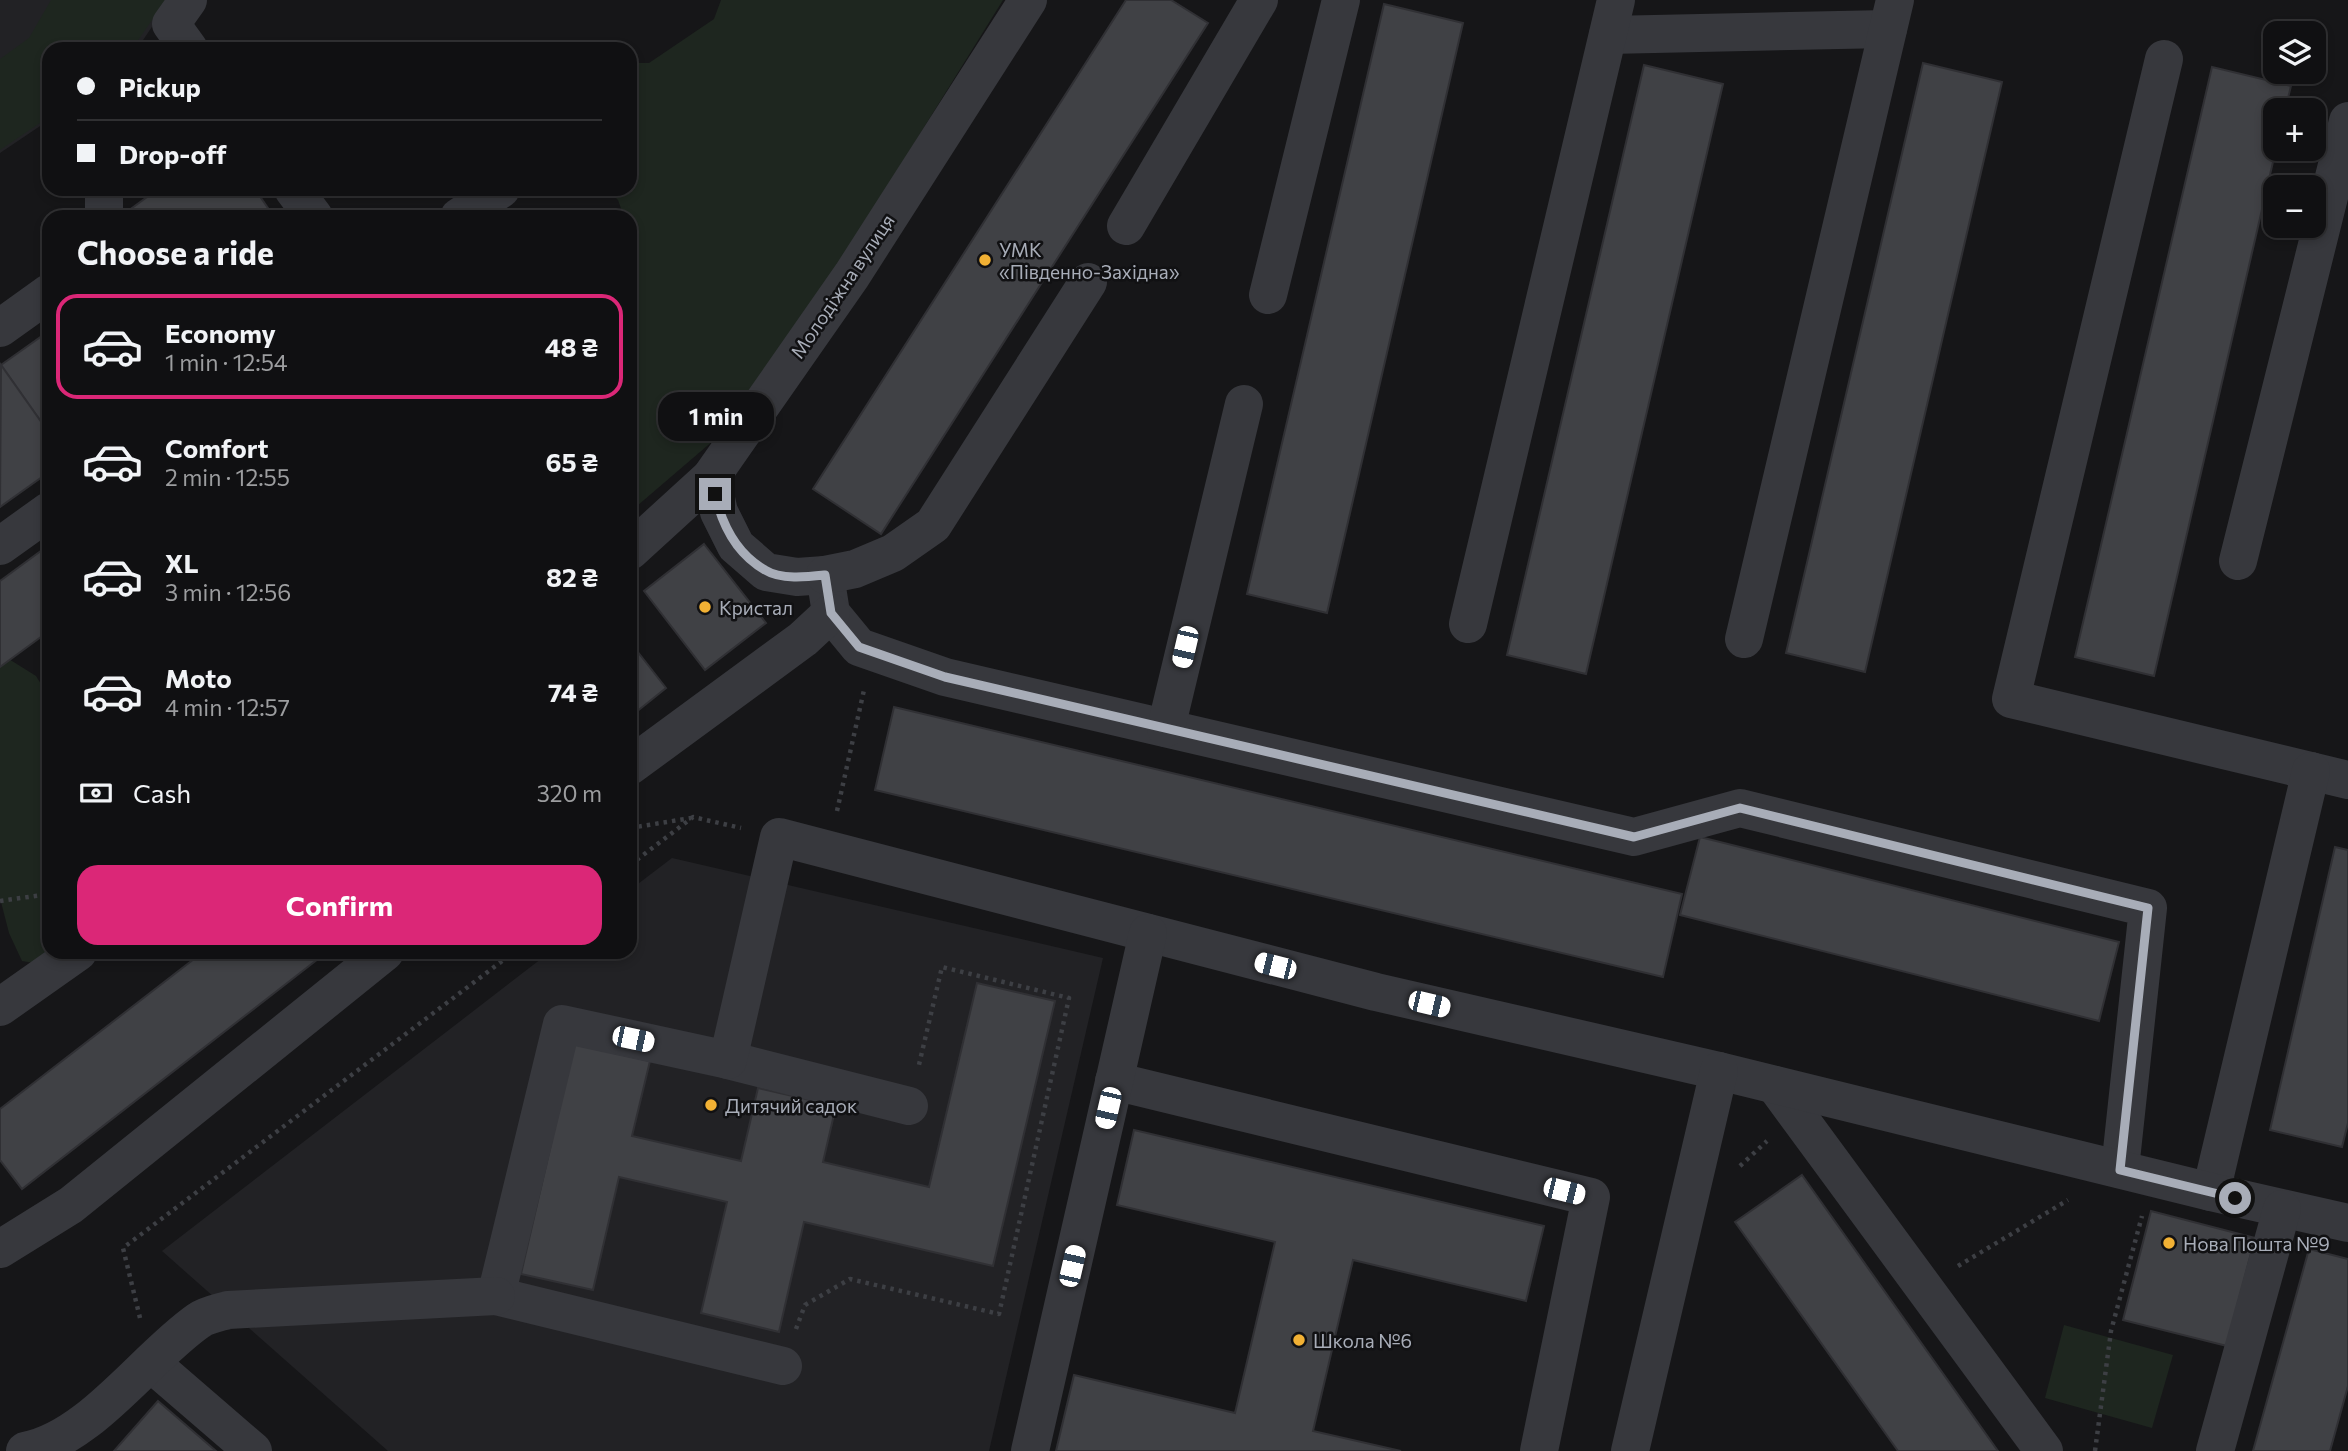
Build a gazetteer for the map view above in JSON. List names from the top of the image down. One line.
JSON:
{"streets":{"street":["Молодіжна вулиця"]},"places":["УМК «Південно-Західна»","Кристал","Дитячий садок","Нова Пошта №9","Школа №6"],"page":{"map_buttons":["+","−"],"banner":["Pickup","Drop-off"],"heading":"Choose a ride","list":[{"name":"Economy","note":"1 min · 12:54","value":"48 ₴"},{"name":"Comfort","note":"2 min · 12:55","value":"65 ₴"},{"name":"XL","note":"3 min · 12:56","value":"82 ₴"},{"name":"Moto","note":"4 min · 12:57","value":"74 ₴"}],"bubble":"1 min","pay":["Cash","320 m"],"buttons":"Confirm"}}
